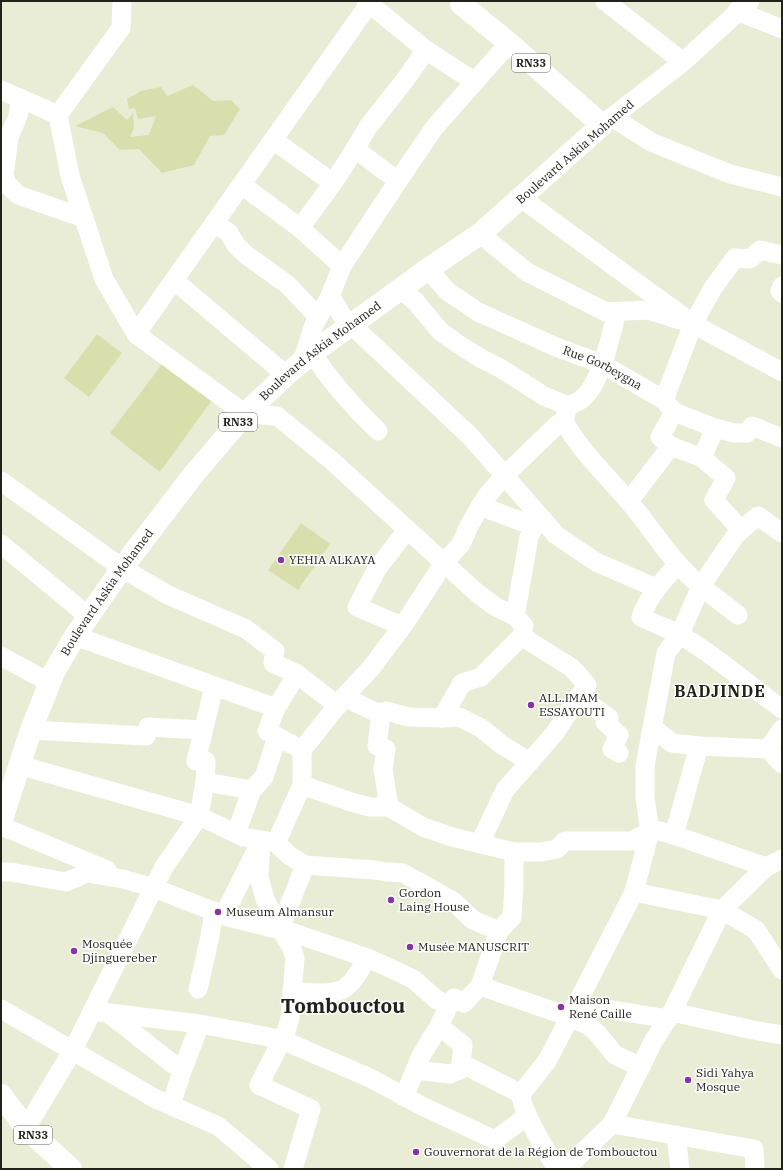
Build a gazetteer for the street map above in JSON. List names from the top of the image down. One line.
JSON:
{"streets":{"main road":["RN33","Boulevard Askia Mohamed"],"street":["Rue Gorbeygna"]},"crossings":[["RN33","Boulevard Askia Mohamed"],["Boulevard Askia Mohamed","Rue Gorbeygna"]],"districts":["BADJINDE","Tombouctou"],"places":["YEHIA ALKAYA","ALL.IMAM ESSAYOUTI","Gordon Laing House","Museum Almansur","Musée MANUSCRIT","Mosquée Djinguereber","Maison René Caille","Sidi Yahya Mosque","Gouvernorat de la Région de Tombouctou"]}
